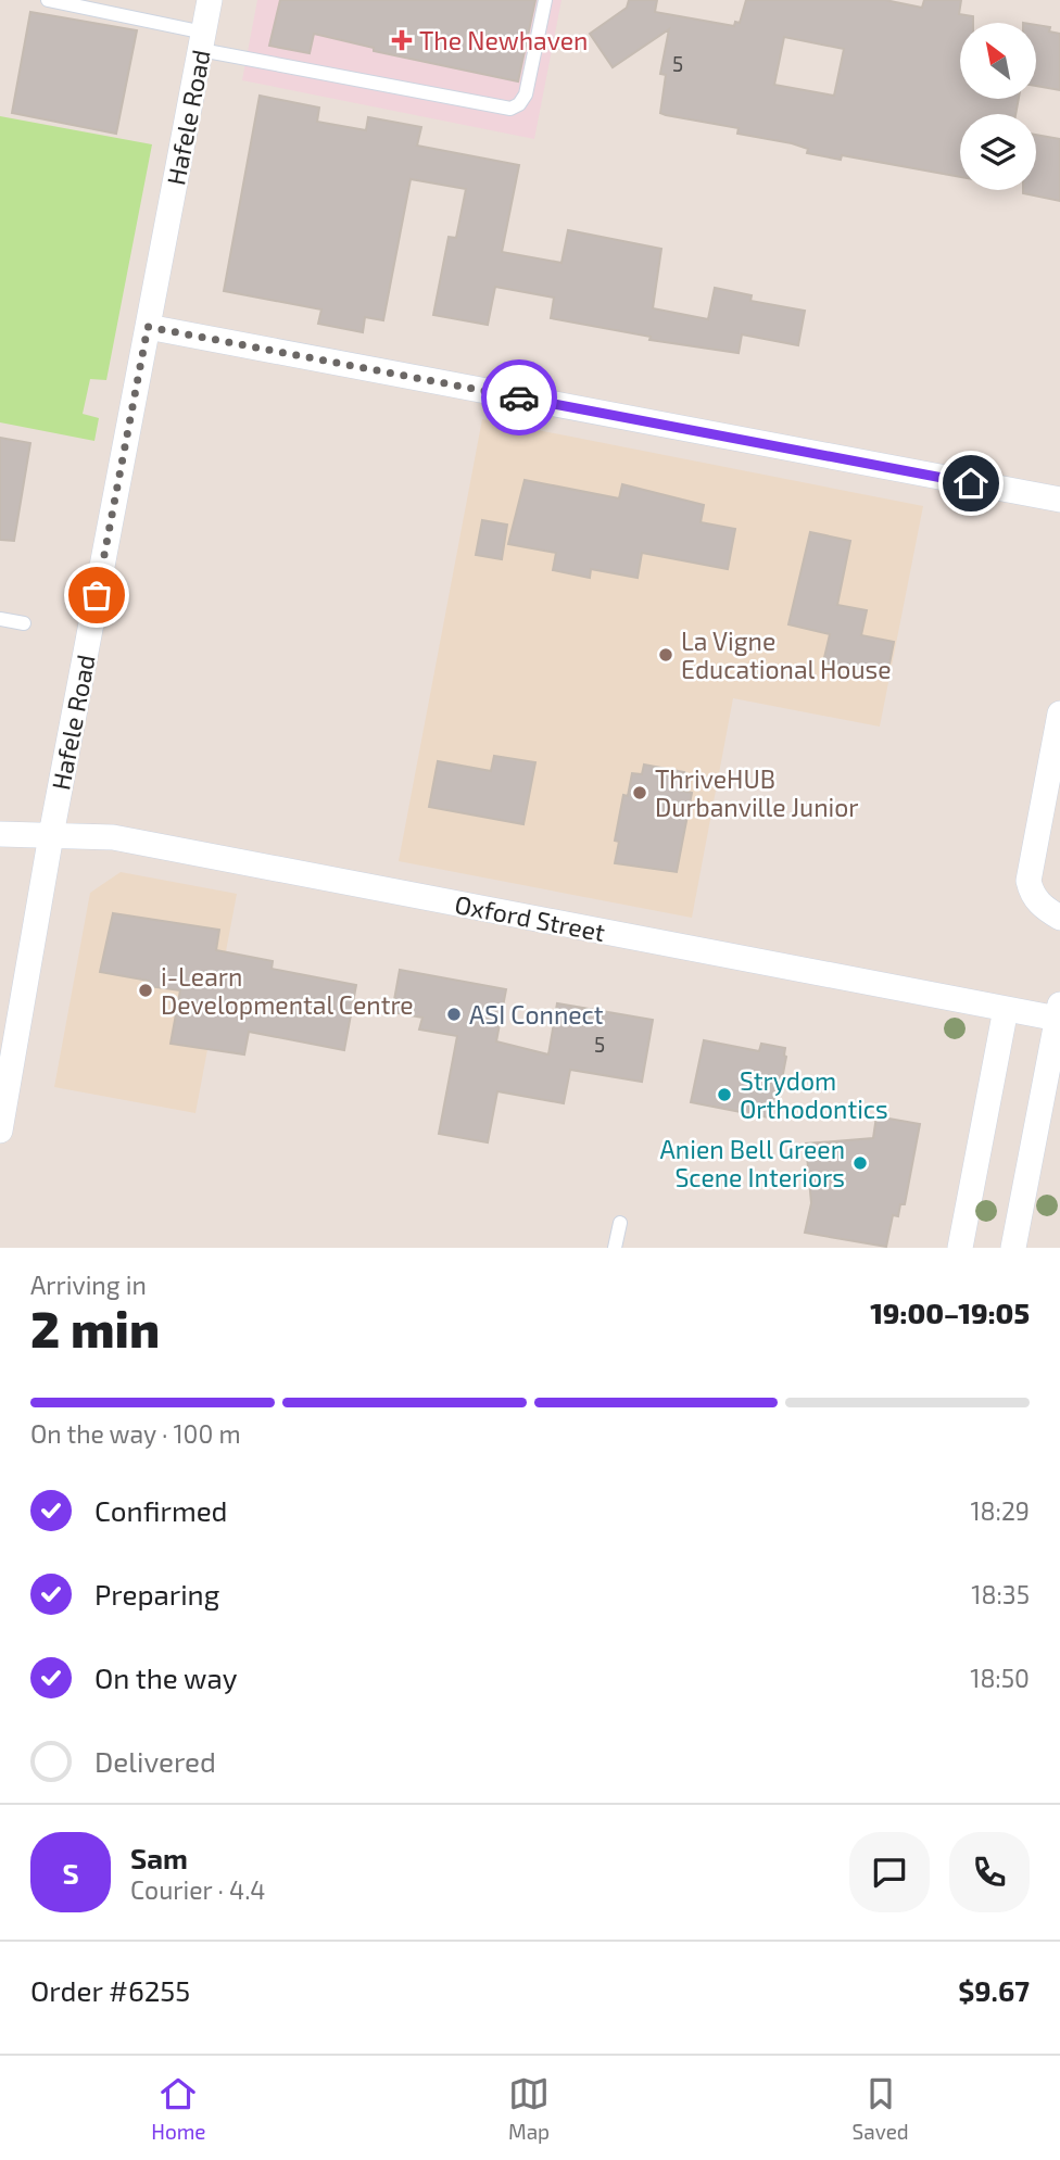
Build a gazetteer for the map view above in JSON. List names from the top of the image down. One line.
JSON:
{"streets":{"street":["Hafele Road","Oxford Street"]},"crossings":[["Hafele Road","Oxford Street"]],"places":{"health":["The Newhaven"],"other":["La Vigne Educational House","ThriveHUB Durbanville Junior","i-Learn Developmental Centre","ASI Connect","Strydom Orthodontics","Anien Bell Green Scene Interiors"]},"house_numbers":["5","5"],"north":"top left","page":{"heading":["2 min","Arriving in","19:00–19:05"],"panel":["Sam","Courier · 4.4","Order #6255","$9.67"],"bar":"On the way · 100 m","list":[["Confirmed","18:29"],["Preparing","18:35"],["On the way","18:50"],"Delivered"],"round":"S","tabs":["Home","Map","Saved"]}}
